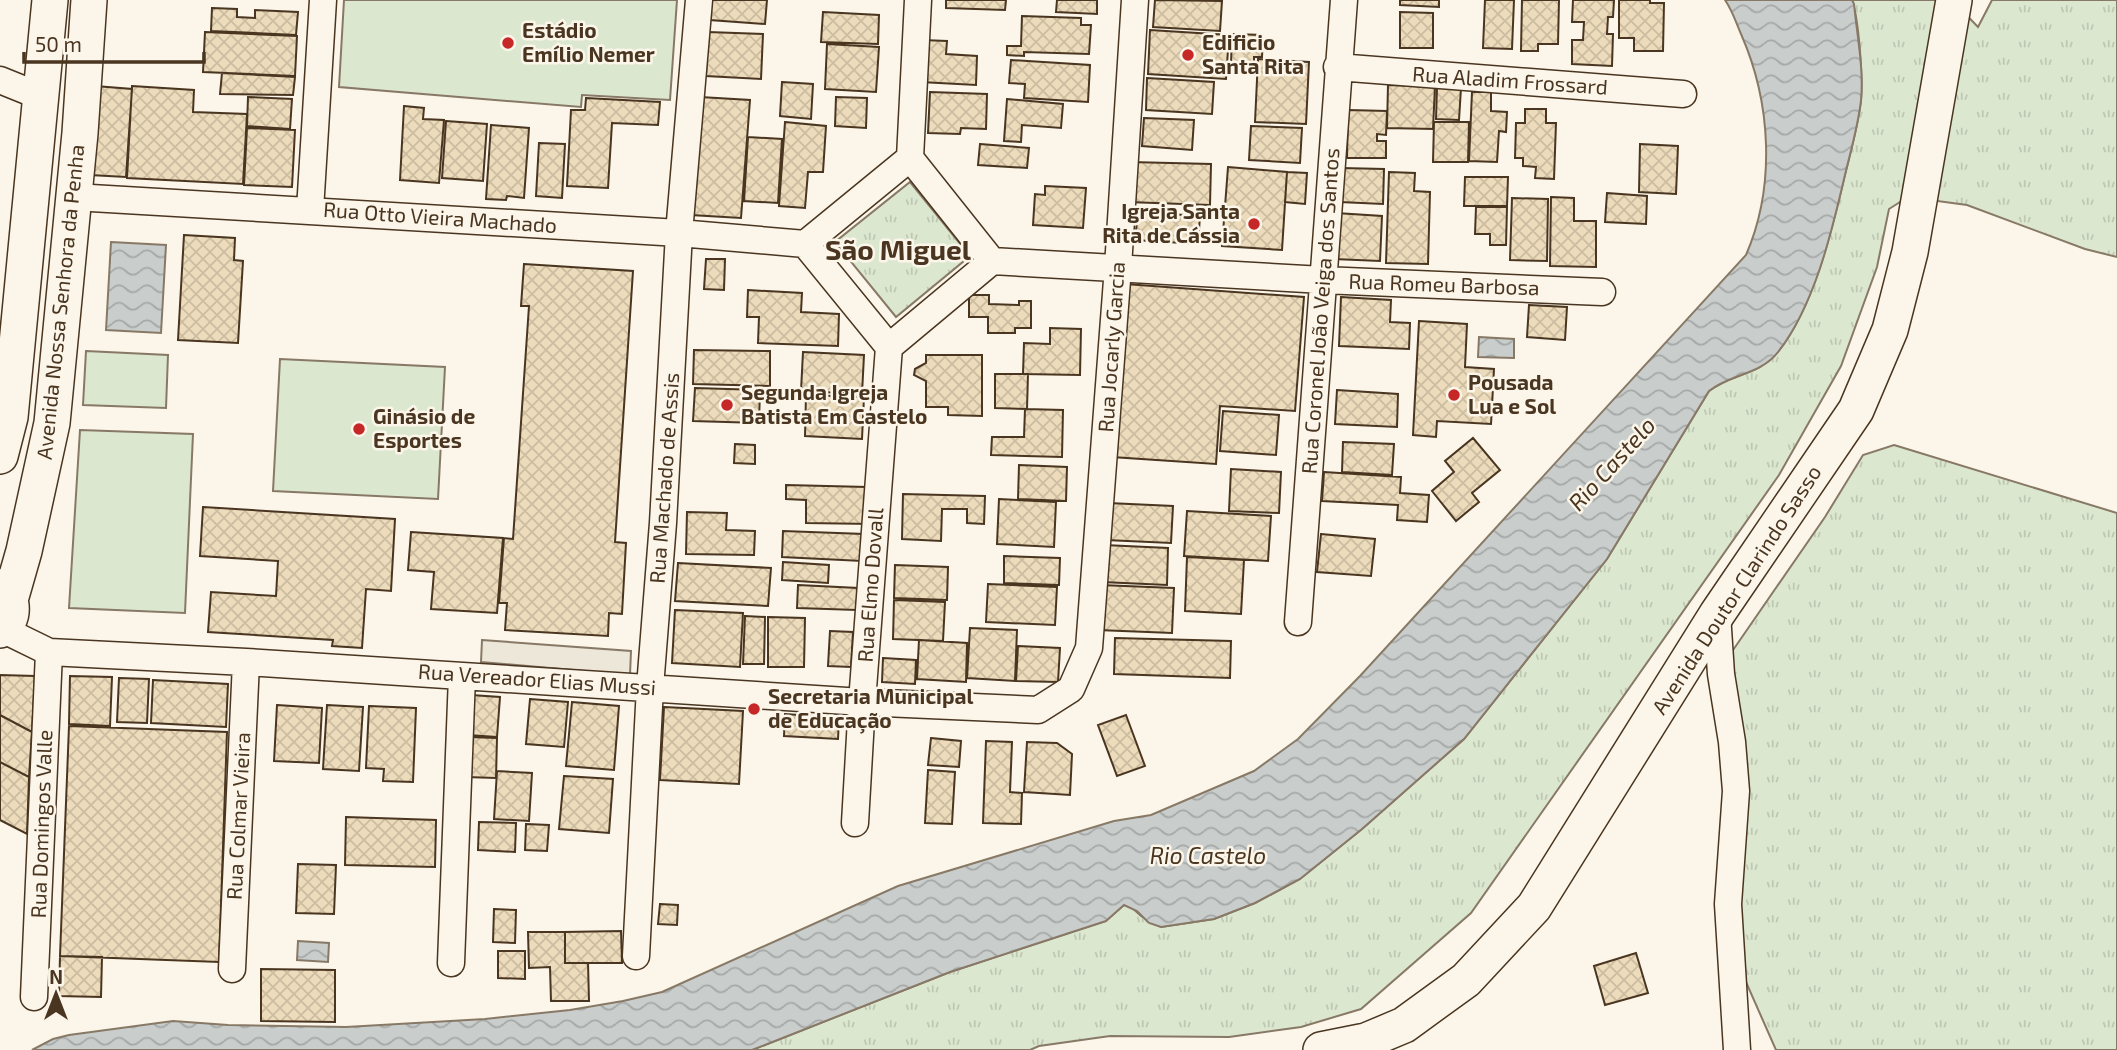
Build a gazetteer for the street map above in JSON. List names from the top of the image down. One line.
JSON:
{"streets":{"main road":["Avenida Nossa Senhora da Penha","Avenida Doutor Clarindo Sasso"],"street":["Rua Aladim Frossard","Rua Otto Vieira Machado","Rua Romeu Barbosa","Rua Coronel João Veiga dos Santos","Rua Jocarly Garcia","Rua Machado de Assis","Rua Elmo Dovall","Rua Vereador Elias Mussi","Rua Colmar Vieira","Rua Domingos Valle"]},"crossings":[["Rua Aladim Frossard","Rua Coronel João Veiga dos Santos"],["Rua Otto Vieira Machado","Avenida Nossa Senhora da Penha"],["Rua Otto Vieira Machado","Rua Machado de Assis"],["Rua Romeu Barbosa","Rua Coronel João Veiga dos Santos"],["Rua Romeu Barbosa","Rua Jocarly Garcia"],["Avenida Nossa Senhora da Penha","Rua Vereador Elias Mussi"],["Rua Jocarly Garcia","Rua Vereador Elias Mussi"],["Rua Machado de Assis","Rua Vereador Elias Mussi"],["Rua Elmo Dovall","Rua Vereador Elias Mussi"],["Rua Vereador Elias Mussi","Rua Colmar Vieira"],["Rua Vereador Elias Mussi","Rua Domingos Valle"]],"districts":["São Miguel"],"water":["Rio Castelo"],"places":["Estádio Emílio Nemer","Edificio Santa Rita","Igreja Santa Rita de Cássia","Pousada Lua e Sol","Segunda Igreja Batista Em Castelo","Ginásio de Esportes","Secretaria Municipal de Educação"],"scale_bar":"50 m","north":"top"}
